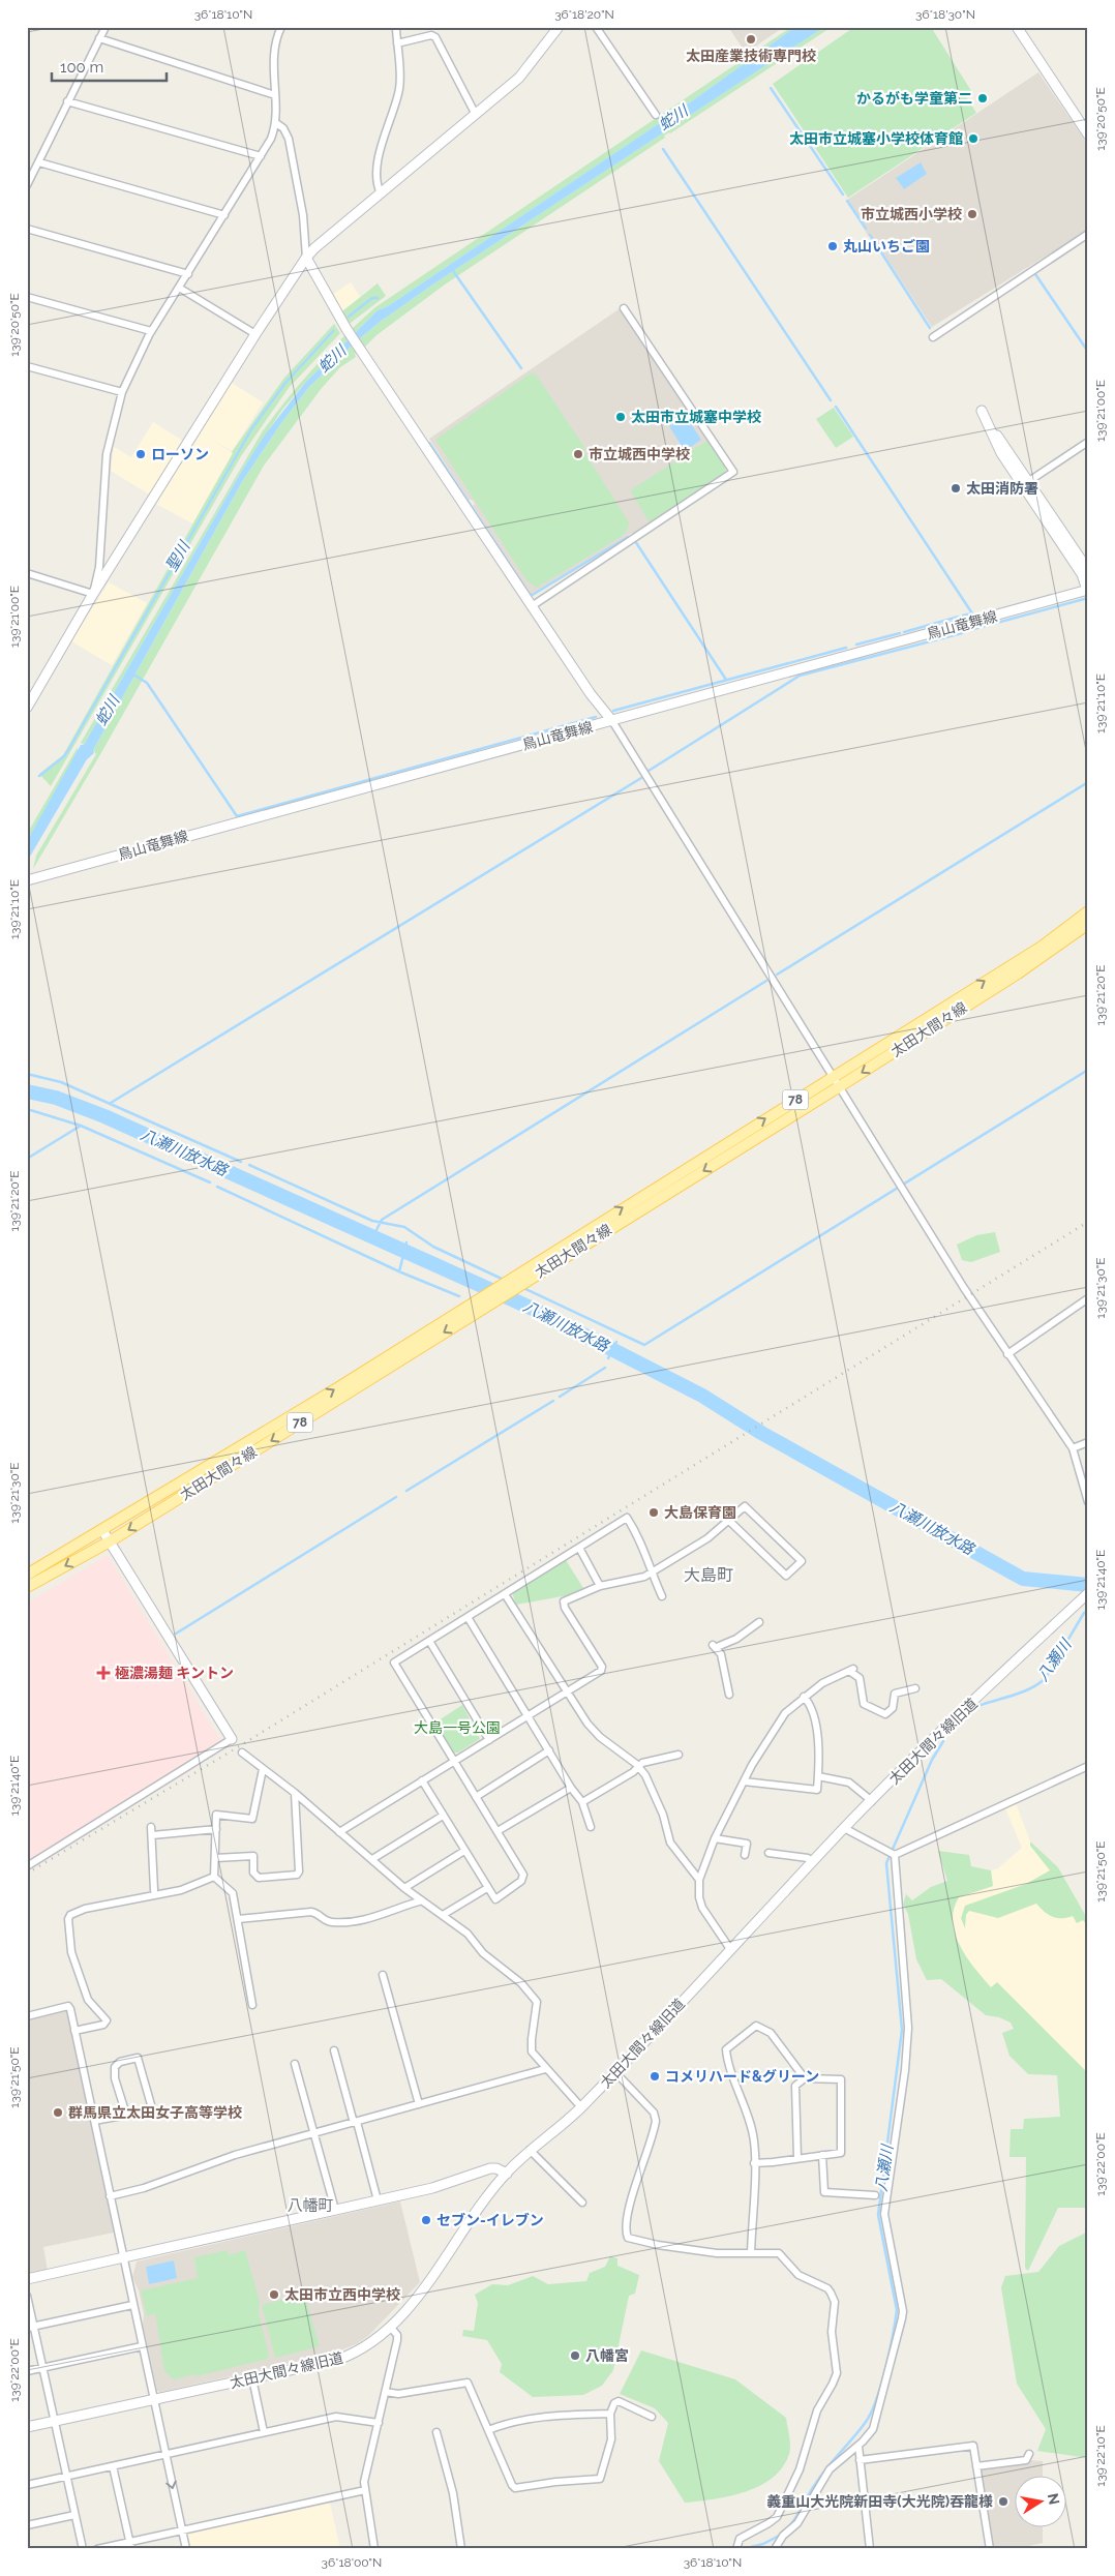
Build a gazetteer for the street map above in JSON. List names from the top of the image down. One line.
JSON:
{"streets":{"main road":["太田大間々線","78"],"street":["鳥山竜舞線","太田大間々線旧道"]},"districts":["大島町","八幡町"],"water":["蛇川","聖川","八瀬川放水路","八瀬川"],"parks":["大島一号公園"],"places":{"other":["太田産業技術専門校","かるがも学童第二","太田市立城塞小学校体育館","市立城西小学校","丸山いちご園","太田市立城塞中学校","ローソン","市立城西中学校","太田消防署","大島保育園","コメリハード&グリーン","群馬県立太田女子高等学校","セブン-イレブン","太田市立西中学校","八幡宮","義重山大光院新田寺(大光院)吞龍様"],"health":["極濃湯麺 キントン"]},"scale_bar":"100 m","north":"right","coordinates":["36°18'10\"N","36°18'20\"N","36°18'30\"N","139°20'50\"E","139°21'00\"E","139°21'10\"E","139°21'20\"E","139°21'30\"E","139°21'40\"E","139°21'50\"E","139°22'00\"E","139°22'10\"E","36°18'00\"N"]}
